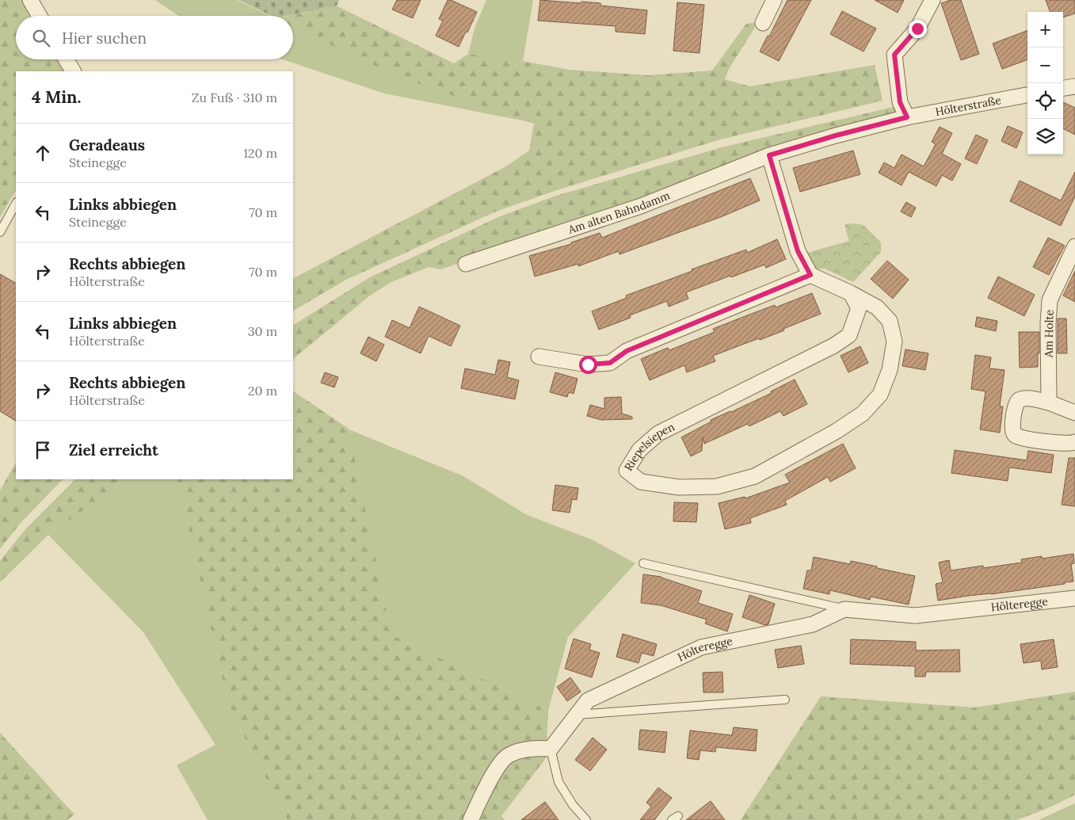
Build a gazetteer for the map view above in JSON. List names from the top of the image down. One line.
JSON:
{"streets":{"street":["Hölterstraße","Am alten Bahndamm","Am Holte","Riepelsiepen","Hölteregge"]},"crossings":[["Hölterstraße","Am alten Bahndamm"]],"page":{"map_buttons":["+","−"],"search":"Hier suchen","heading":["4 Min.","Zu Fuß · 310 m"],"list":[["Geradeaus","Steinegge","120 m"],["Links abbiegen","Steinegge","70 m"],["Rechts abbiegen","Hölterstraße","70 m"],["Links abbiegen","Hölterstraße","30 m"],["Rechts abbiegen","Hölterstraße","20 m"],"Ziel erreicht"]}}
